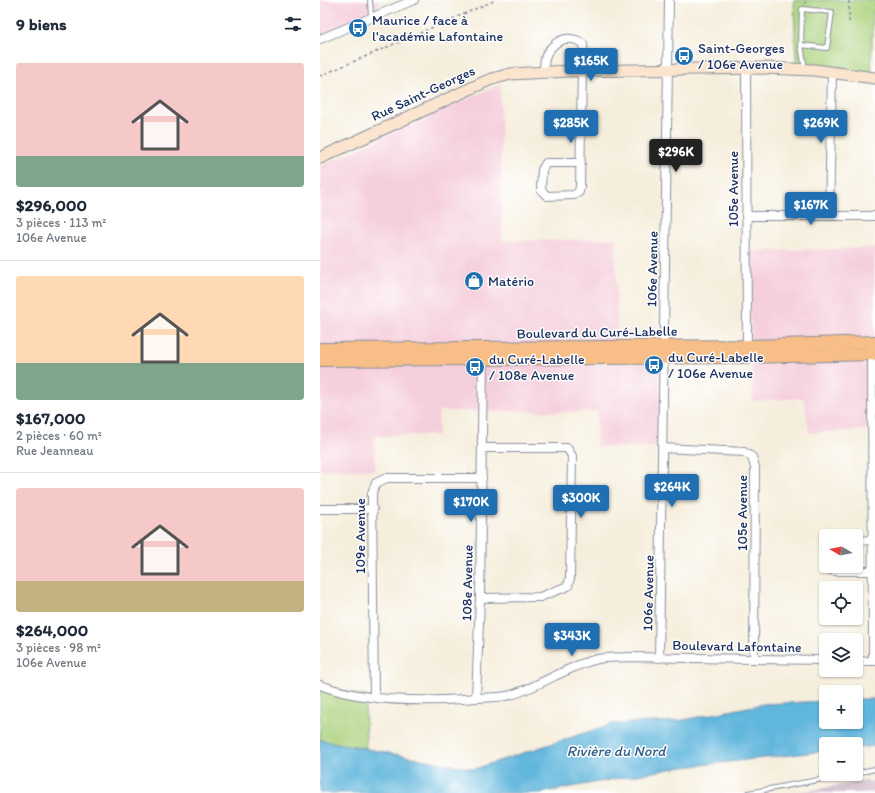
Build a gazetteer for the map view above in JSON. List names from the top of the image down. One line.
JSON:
{"streets":{"main road":["Boulevard du Curé-Labelle"],"street":["Rue Saint-Georges","105e Avenue","106e Avenue","109e Avenue","108e Avenue","Boulevard Lafontaine"]},"crossings":[["Rue Saint-Georges","105e Avenue"],["Rue Saint-Georges","106e Avenue"],["105e Avenue","106e Avenue"],["105e Avenue","Boulevard du Curé-Labelle"],["105e Avenue","Boulevard Lafontaine"],["106e Avenue","Boulevard du Curé-Labelle"],["106e Avenue","Boulevard Lafontaine"],["Boulevard du Curé-Labelle","108e Avenue"],["109e Avenue","108e Avenue"],["109e Avenue","Boulevard Lafontaine"],["108e Avenue","Boulevard Lafontaine"]],"water":["Rivière du Nord"],"places":{"bus stop":["Maurice / face à l'académie Lafontaine","Saint-Georges / 106e Avenue","du Curé-Labelle / 106e Avenue","du Curé-Labelle / 108e Avenue"],"shop":["Matério"]},"north":"left","page":{"heading":"9 biens","list":[{"name":"$296,000","note":"3 pièces · 113 m² · 106e Avenue"},{"name":"$167,000","note":"2 pièces · 60 m² · Rue Jeanneau"},{"name":"$264,000","note":"3 pièces · 98 m² · 106e Avenue"}],"price":["$165K","$285K","$269K","$296K","$167K","$264K","$300K","$170K","$343K"],"map_buttons":["+","−"]}}
